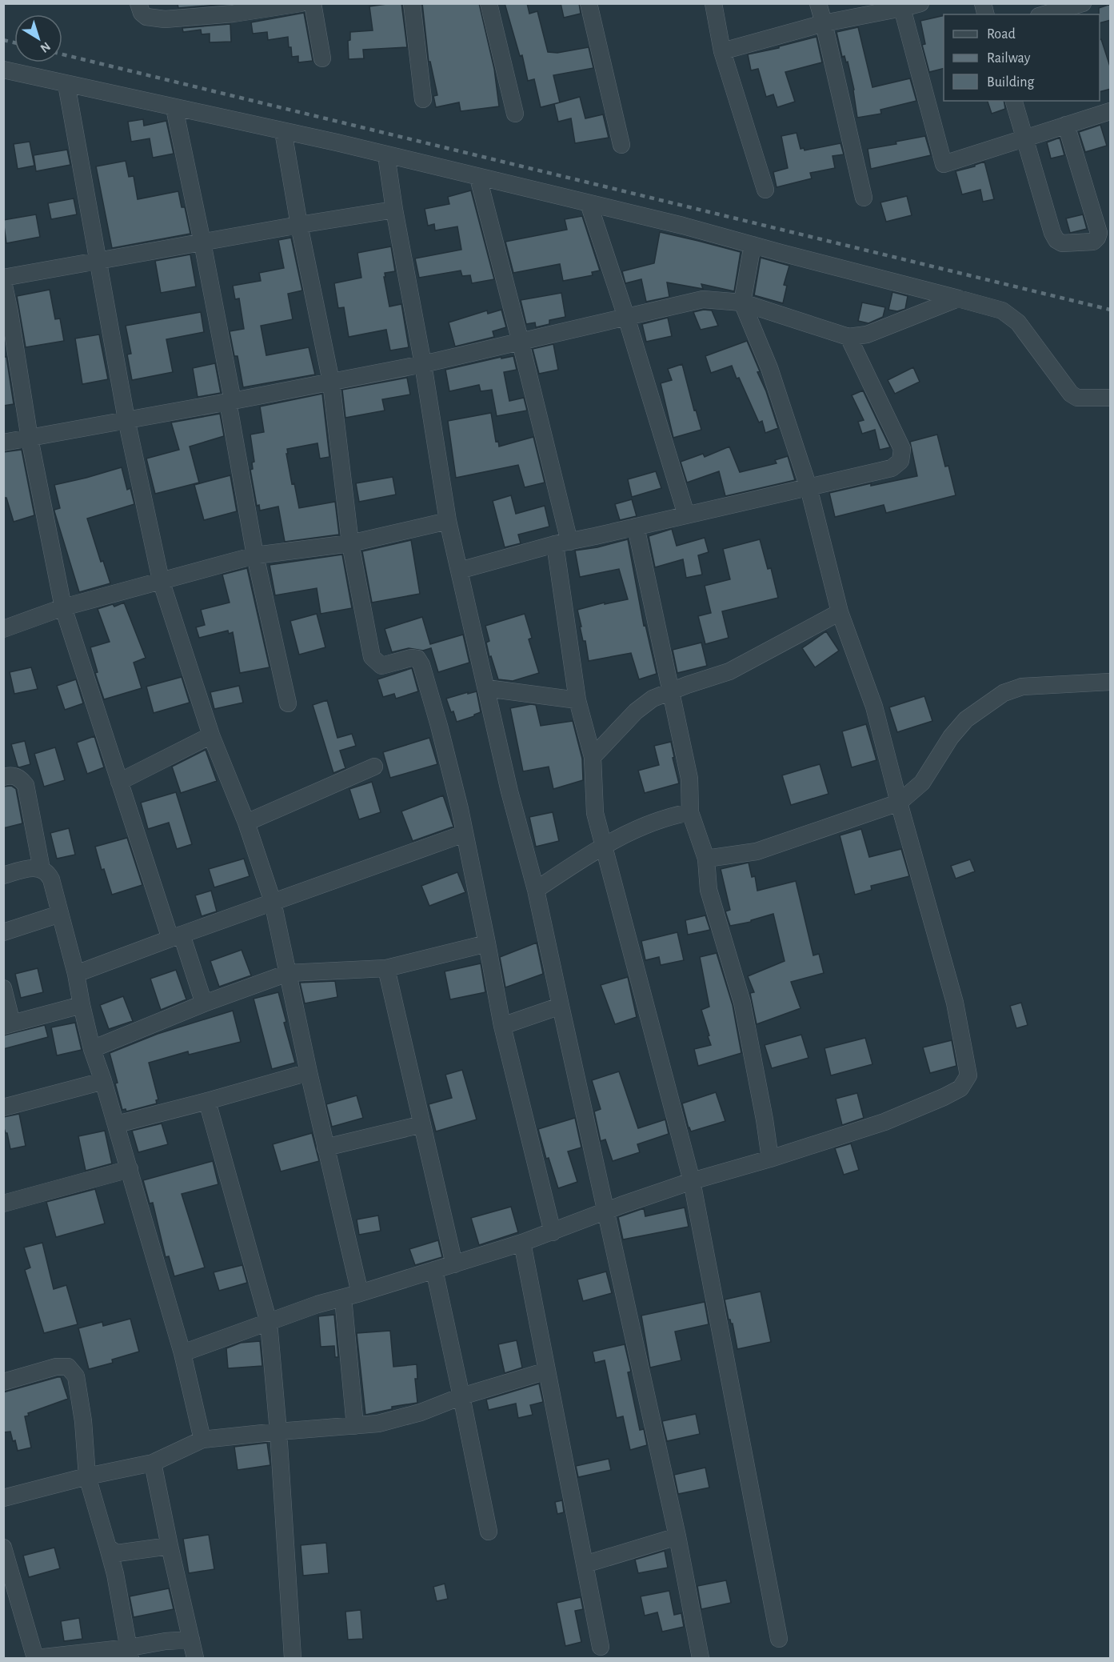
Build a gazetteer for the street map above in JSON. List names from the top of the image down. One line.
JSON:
{"legend":["Road","Railway","Building"],"north":"bottom right"}
